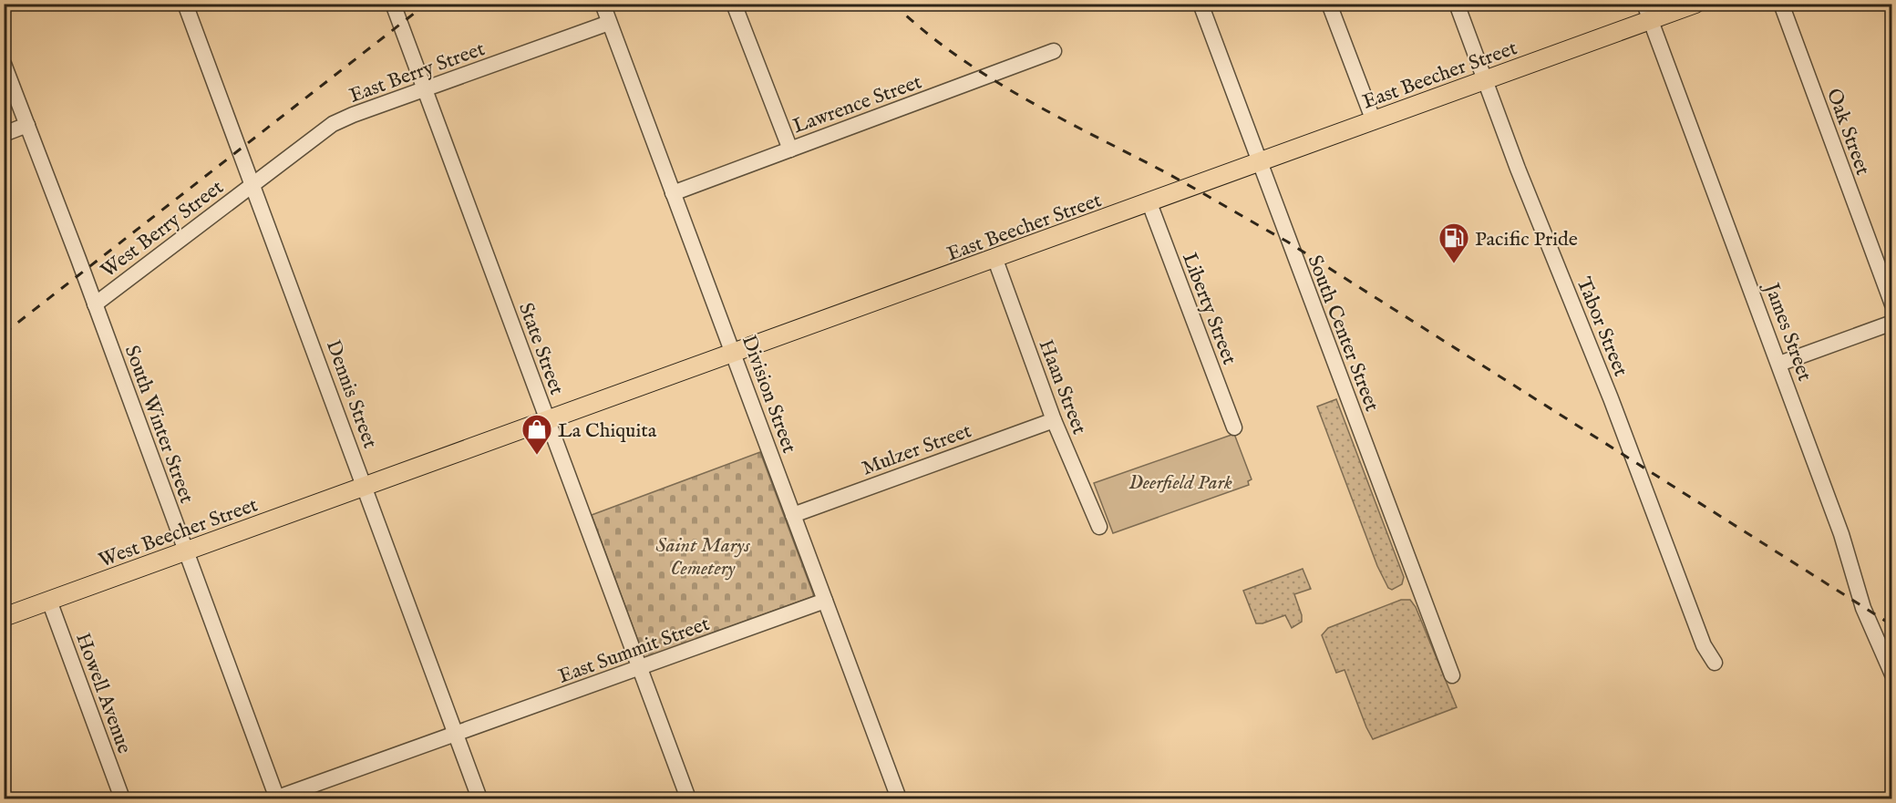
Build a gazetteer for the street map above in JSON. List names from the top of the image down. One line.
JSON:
{"streets":{"main road":["East Beecher Street","West Beecher Street"],"street":["East Berry Street","Lawrence Street","Oak Street","West Berry Street","Liberty Street","Tabor Street","James Street","South Center Street","State Street","Haan Street","Dennis Street","Division Street","South Winter Street","Mulzer Street","East Summit Street","Howell Avenue"]},"crossings":[["East Berry Street","West Berry Street"],["East Berry Street","State Street"],["East Berry Street","Dennis Street"],["East Berry Street","Division Street"],["East Beecher Street","Liberty Street"],["East Beecher Street","Tabor Street"],["East Beecher Street","James Street"],["East Beecher Street","South Center Street"],["East Beecher Street","State Street"],["East Beecher Street","Haan Street"],["East Beecher Street","Dennis Street"],["East Beecher Street","Division Street"],["East Beecher Street","West Beecher Street"],["Lawrence Street","Division Street"],["West Berry Street","Dennis Street"],["West Berry Street","South Winter Street"],["State Street","East Summit Street"],["Haan Street","Mulzer Street"],["Dennis Street","West Beecher Street"],["Dennis Street","East Summit Street"],["Division Street","Mulzer Street"],["Division Street","East Summit Street"],["South Winter Street","West Beecher Street"],["South Winter Street","East Summit Street"],["West Beecher Street","Howell Avenue"]],"parks":["Deerfield Park","Saint Marys Cemetery"],"places":{"fuel station":["Pacific Pride"],"shop":["La Chiquita"]}}
